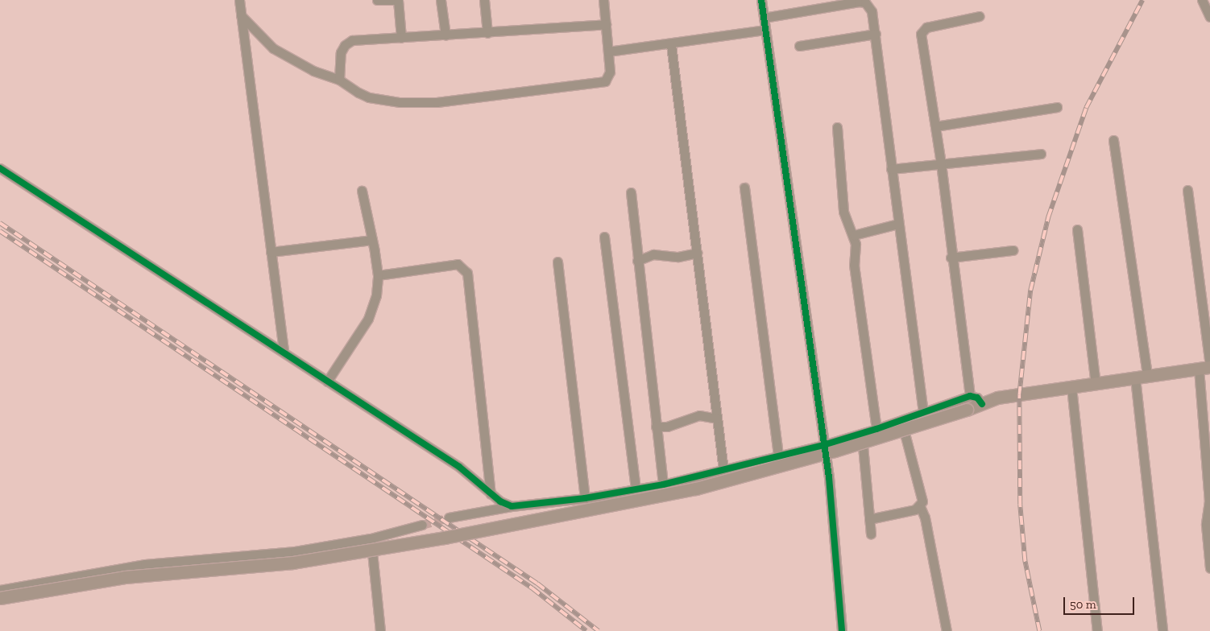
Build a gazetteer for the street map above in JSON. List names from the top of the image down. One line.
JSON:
{"scale_bar":"50 m"}
